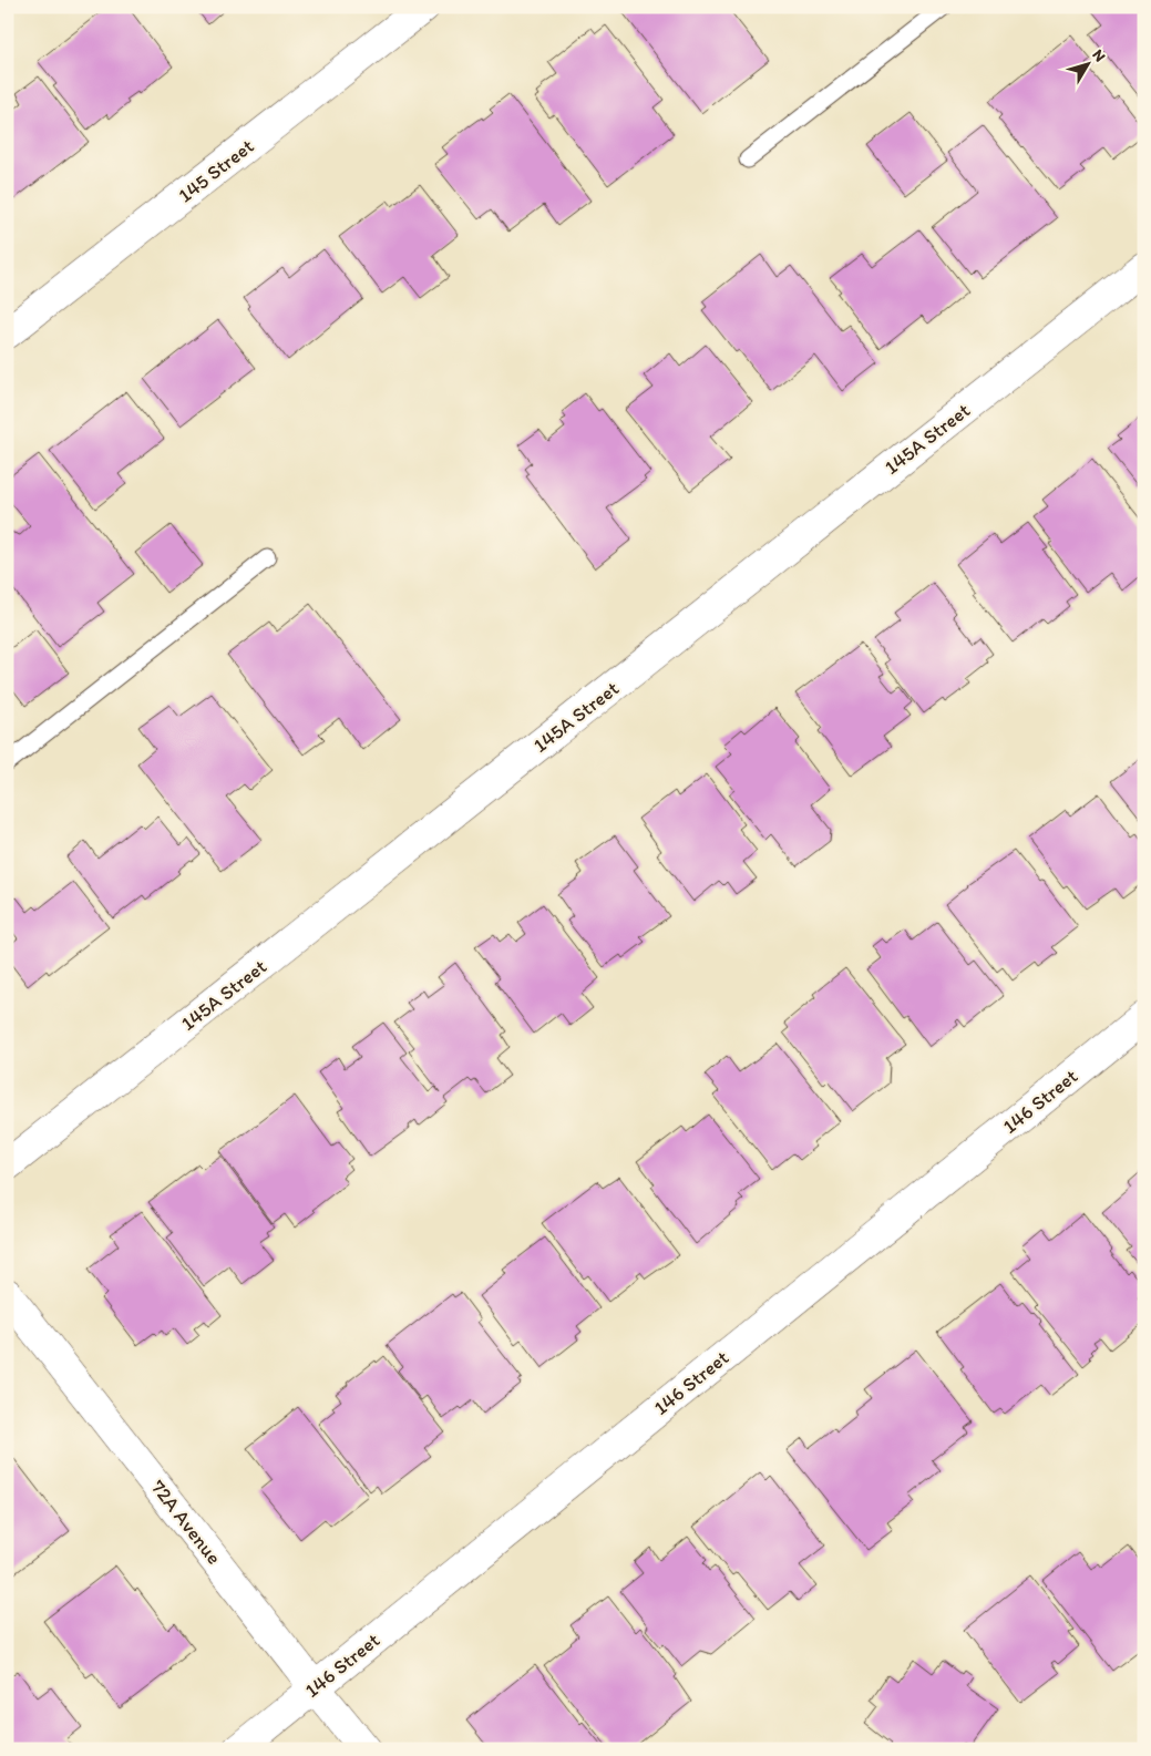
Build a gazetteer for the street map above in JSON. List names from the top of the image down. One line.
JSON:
{"streets":{"street":["145 Street","145A Street","146 Street","72A Avenue"]},"crossings":[["146 Street","72A Avenue"]],"north":"top right"}
